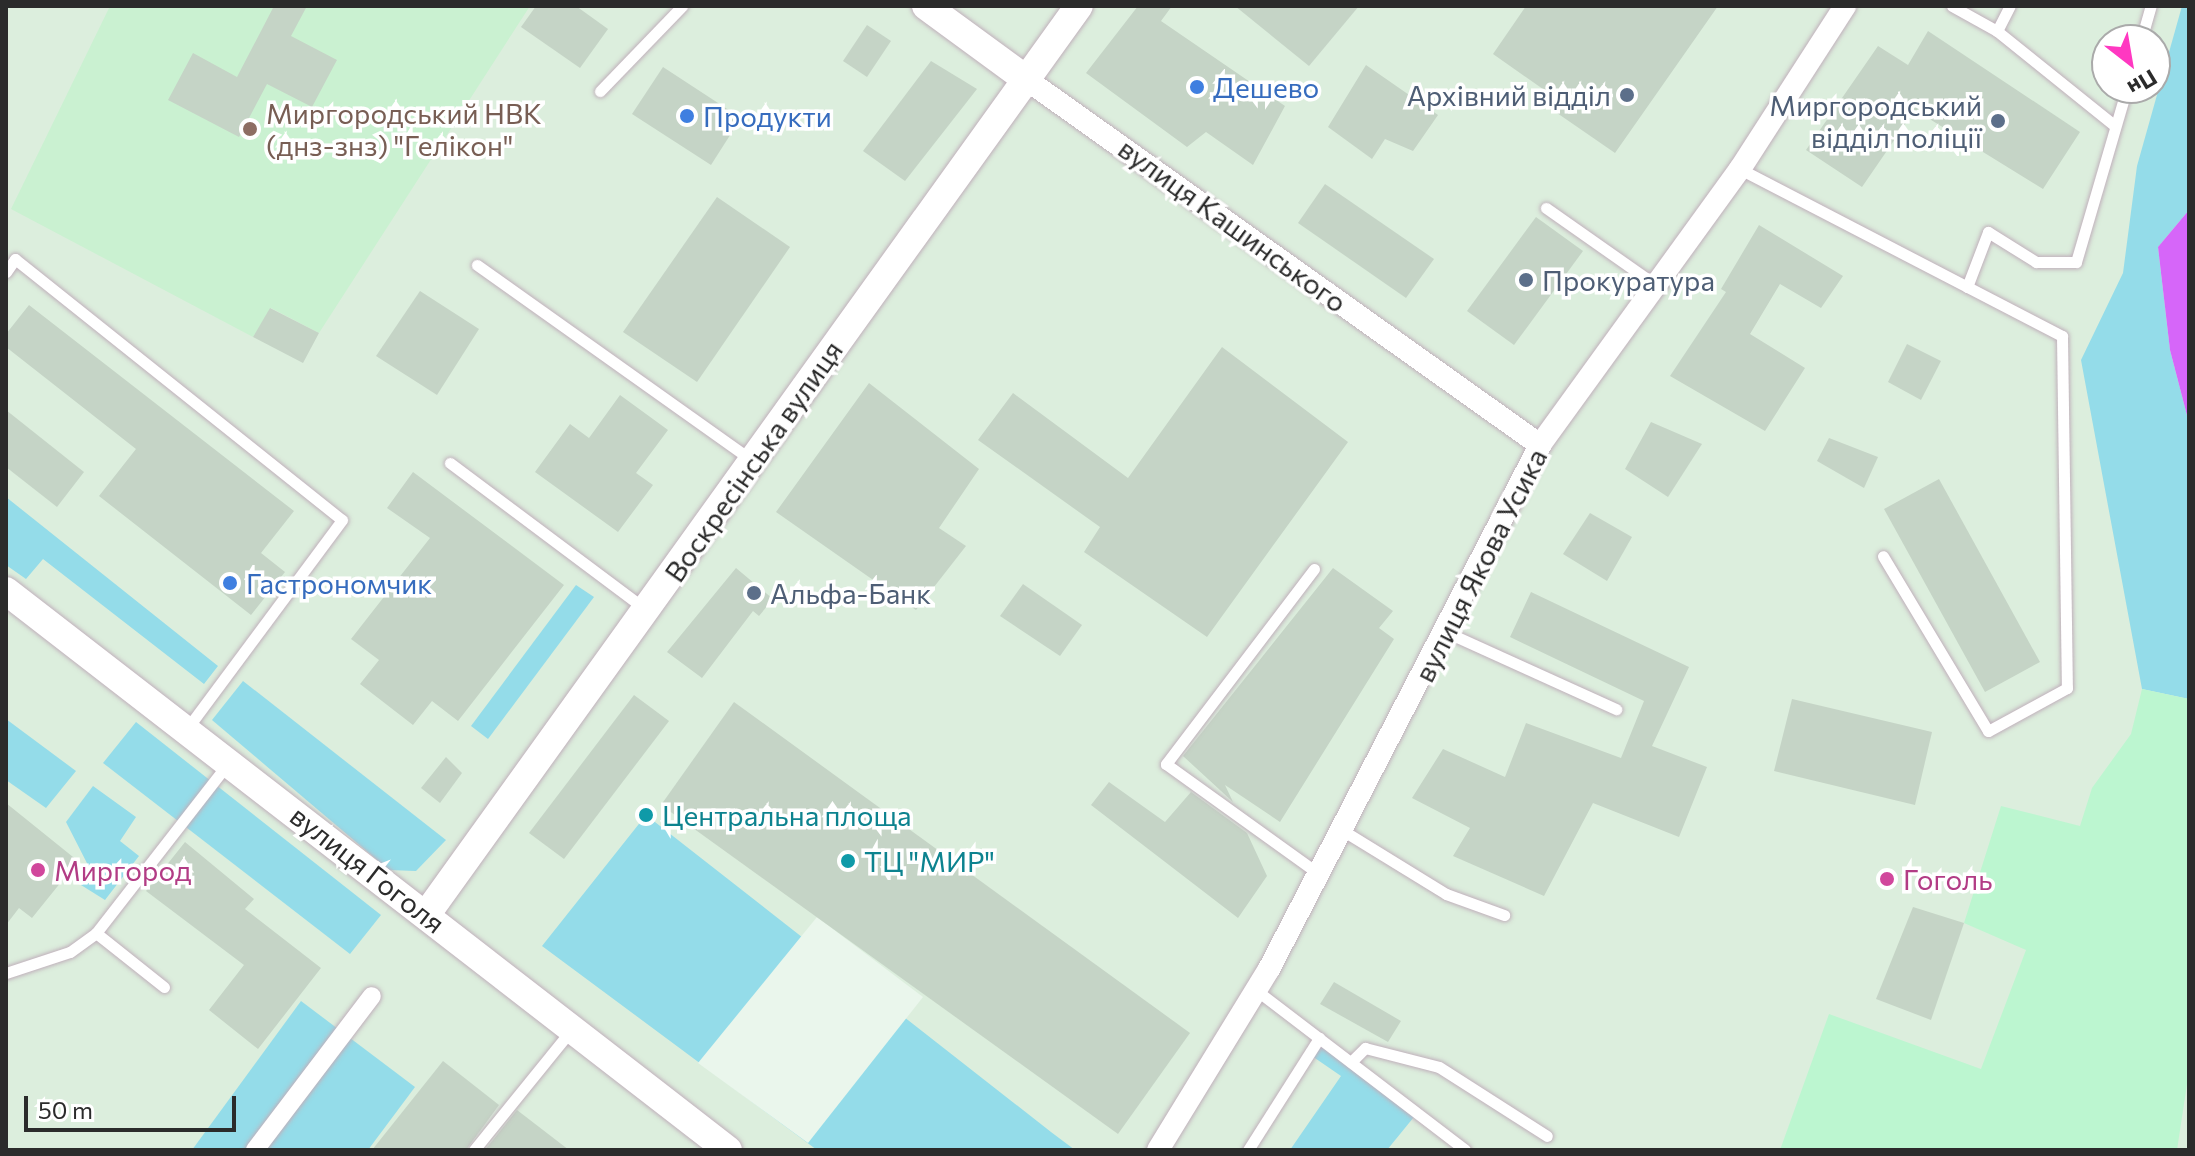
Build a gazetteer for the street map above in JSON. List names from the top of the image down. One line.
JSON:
{"streets":{"street":["вулиця Кашинського","Воскресінська вулиця","вулиця Якова Усика","вулиця Гоголя"]},"crossings":[["вулиця Кашинського","Воскресінська вулиця"],["вулиця Кашинського","вулиця Якова Усика"],["Воскресінська вулиця","вулиця Гоголя"]],"places":["Дешево","Архівний відділ","Продукти","Миргородський відділ поліції","Миргородський НВК (днз-знз) \"Гелікон\"","Прокуратура","Гастрономчик","Альфа-Банк","Центральна площа","ТЦ \"МИР\"","Миргород","Гоголь"],"scale_bar":"50 m","north":"bottom right"}
